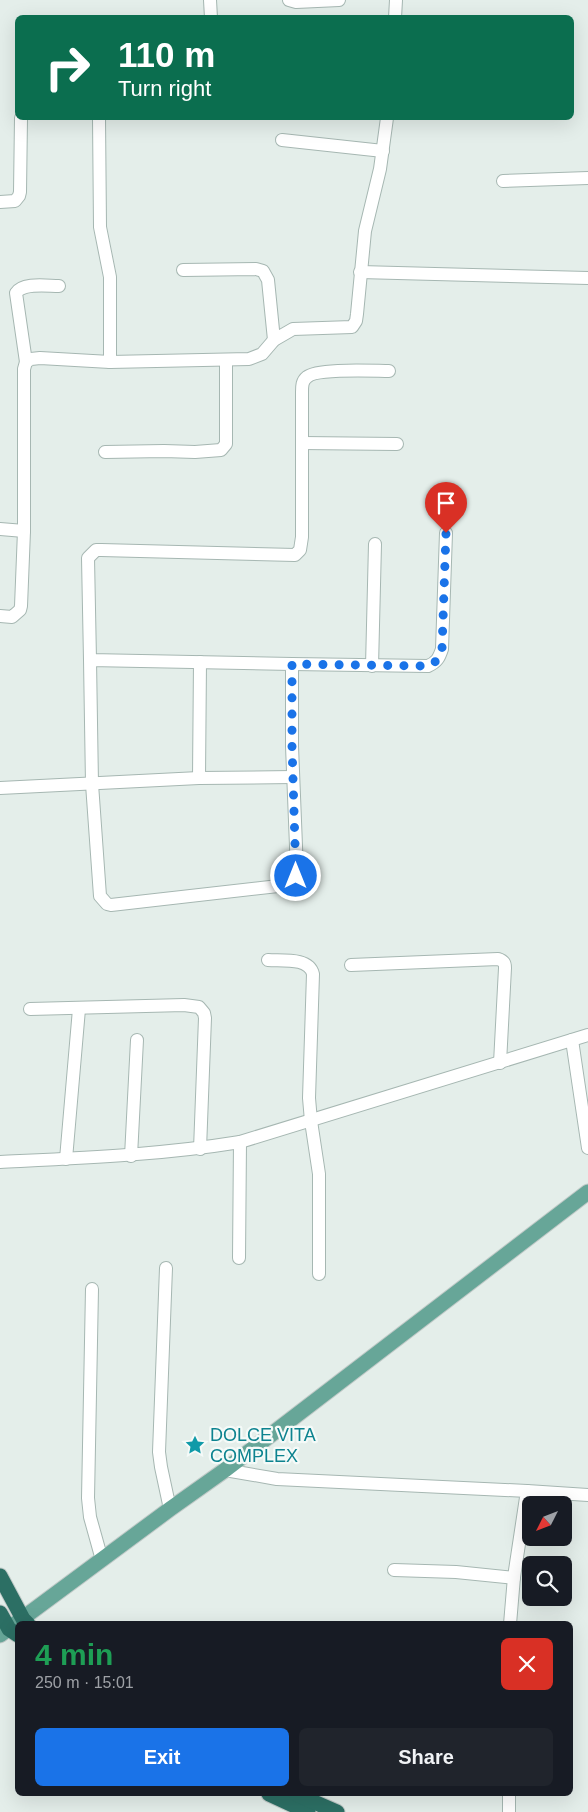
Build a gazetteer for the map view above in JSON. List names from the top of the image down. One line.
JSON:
{"places":{"place":["DOLCE VITA COMPLEX"]},"north":"bottom left","page":{"turn":["110 m","Turn right"],"heading":["4 min","250 m · 15:01"],"buttons":["Exit","Share"]}}
